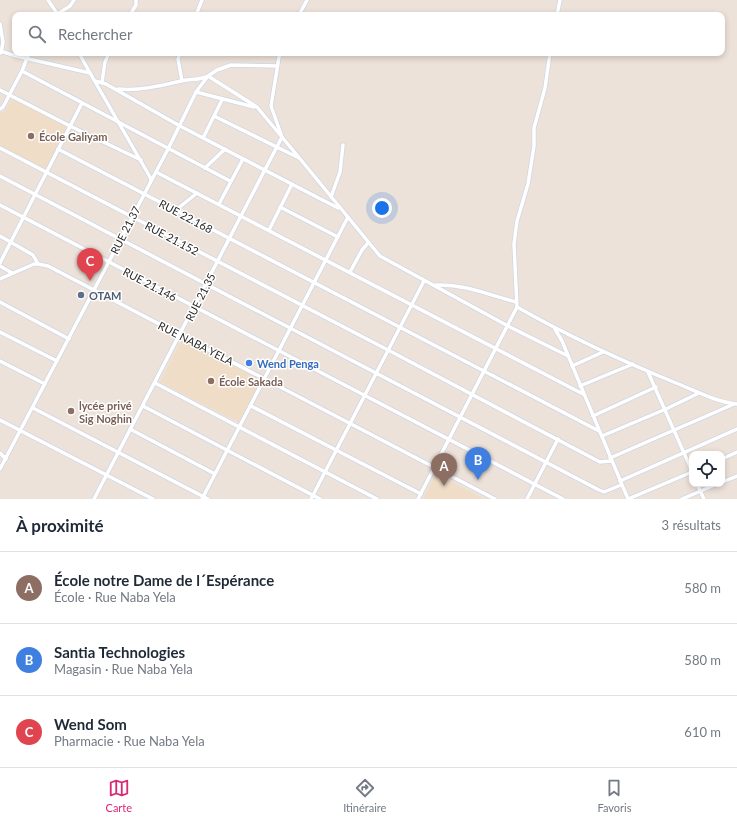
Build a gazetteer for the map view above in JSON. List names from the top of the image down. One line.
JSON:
{"streets":{"street":["RUE 22.168","RUE 21.37","RUE 21.152","RUE 21.146","RUE 21.35","RUE NABA YELA"]},"crossings":[["RUE 22.168","RUE 21.37"],["RUE 22.168","RUE 21.35"],["RUE 21.37","RUE 21.152"],["RUE 21.37","RUE 21.146"],["RUE 21.37","RUE NABA YELA"],["RUE 21.152","RUE 21.35"],["RUE 21.146","RUE 21.35"],["RUE 21.35","RUE NABA YELA"]],"places":["École Galiyam","OTAM","Wend Penga","École Sakada","lycée privé Sig Noghin"],"page":{"search":"Rechercher","pins":["C","B","A"],"heading":["À proximité","3 résultats"],"list":[{"mark":"A","name":"École notre Dame de l´Espérance","note":"École · Rue Naba Yela","value":"580 m"},{"mark":"B","name":"Santia Technologies","note":"Magasin · Rue Naba Yela","value":"580 m"},{"mark":"C","name":"Wend Som","note":"Pharmacie · Rue Naba Yela","value":"610 m"}],"nav":["Carte","Itinéraire","Favoris"]}}
